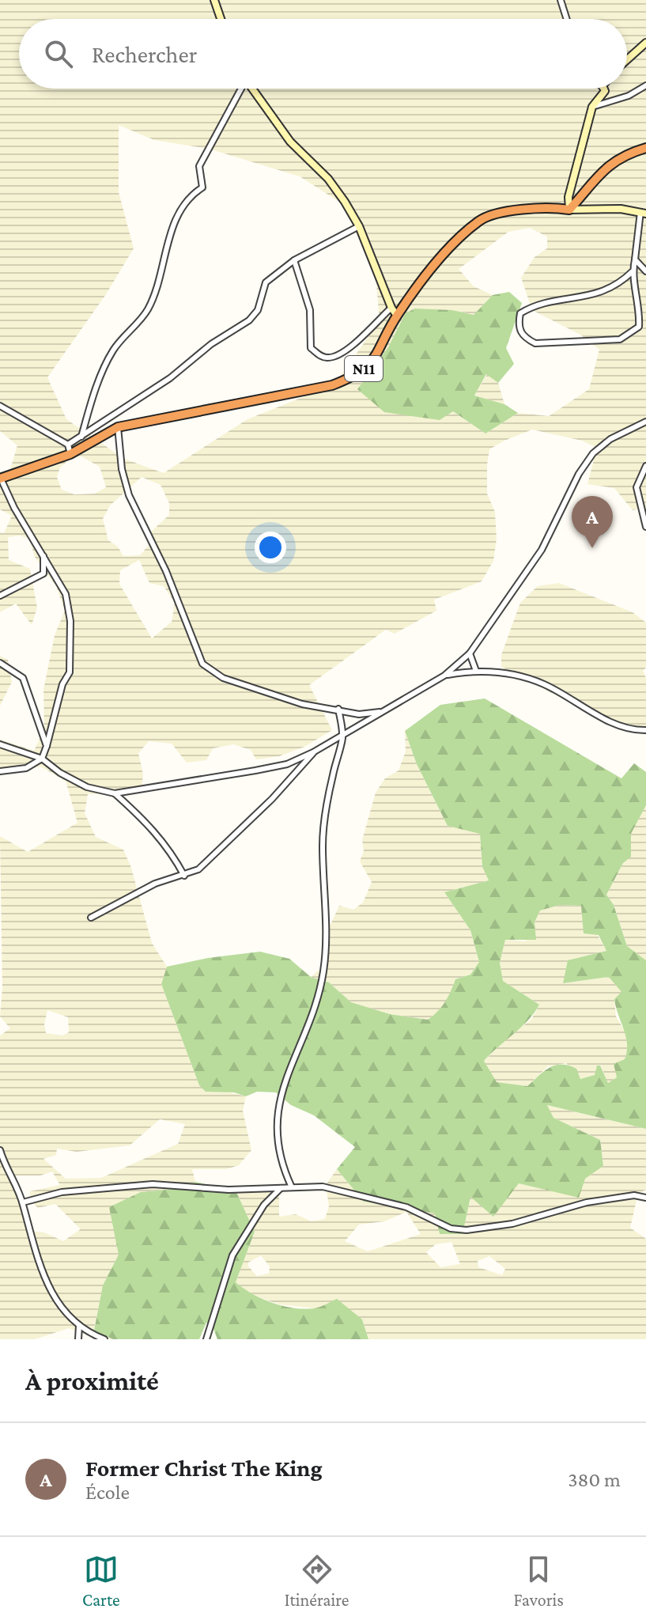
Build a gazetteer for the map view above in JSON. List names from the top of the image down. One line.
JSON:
{"streets":{"highway":["N11"]},"page":{"search":"Rechercher","pins":"A","heading":"À proximité","list":[{"mark":"A","name":"Former Christ The King","note":"École","value":"380 m"}],"nav":["Carte","Itinéraire","Favoris"]}}
